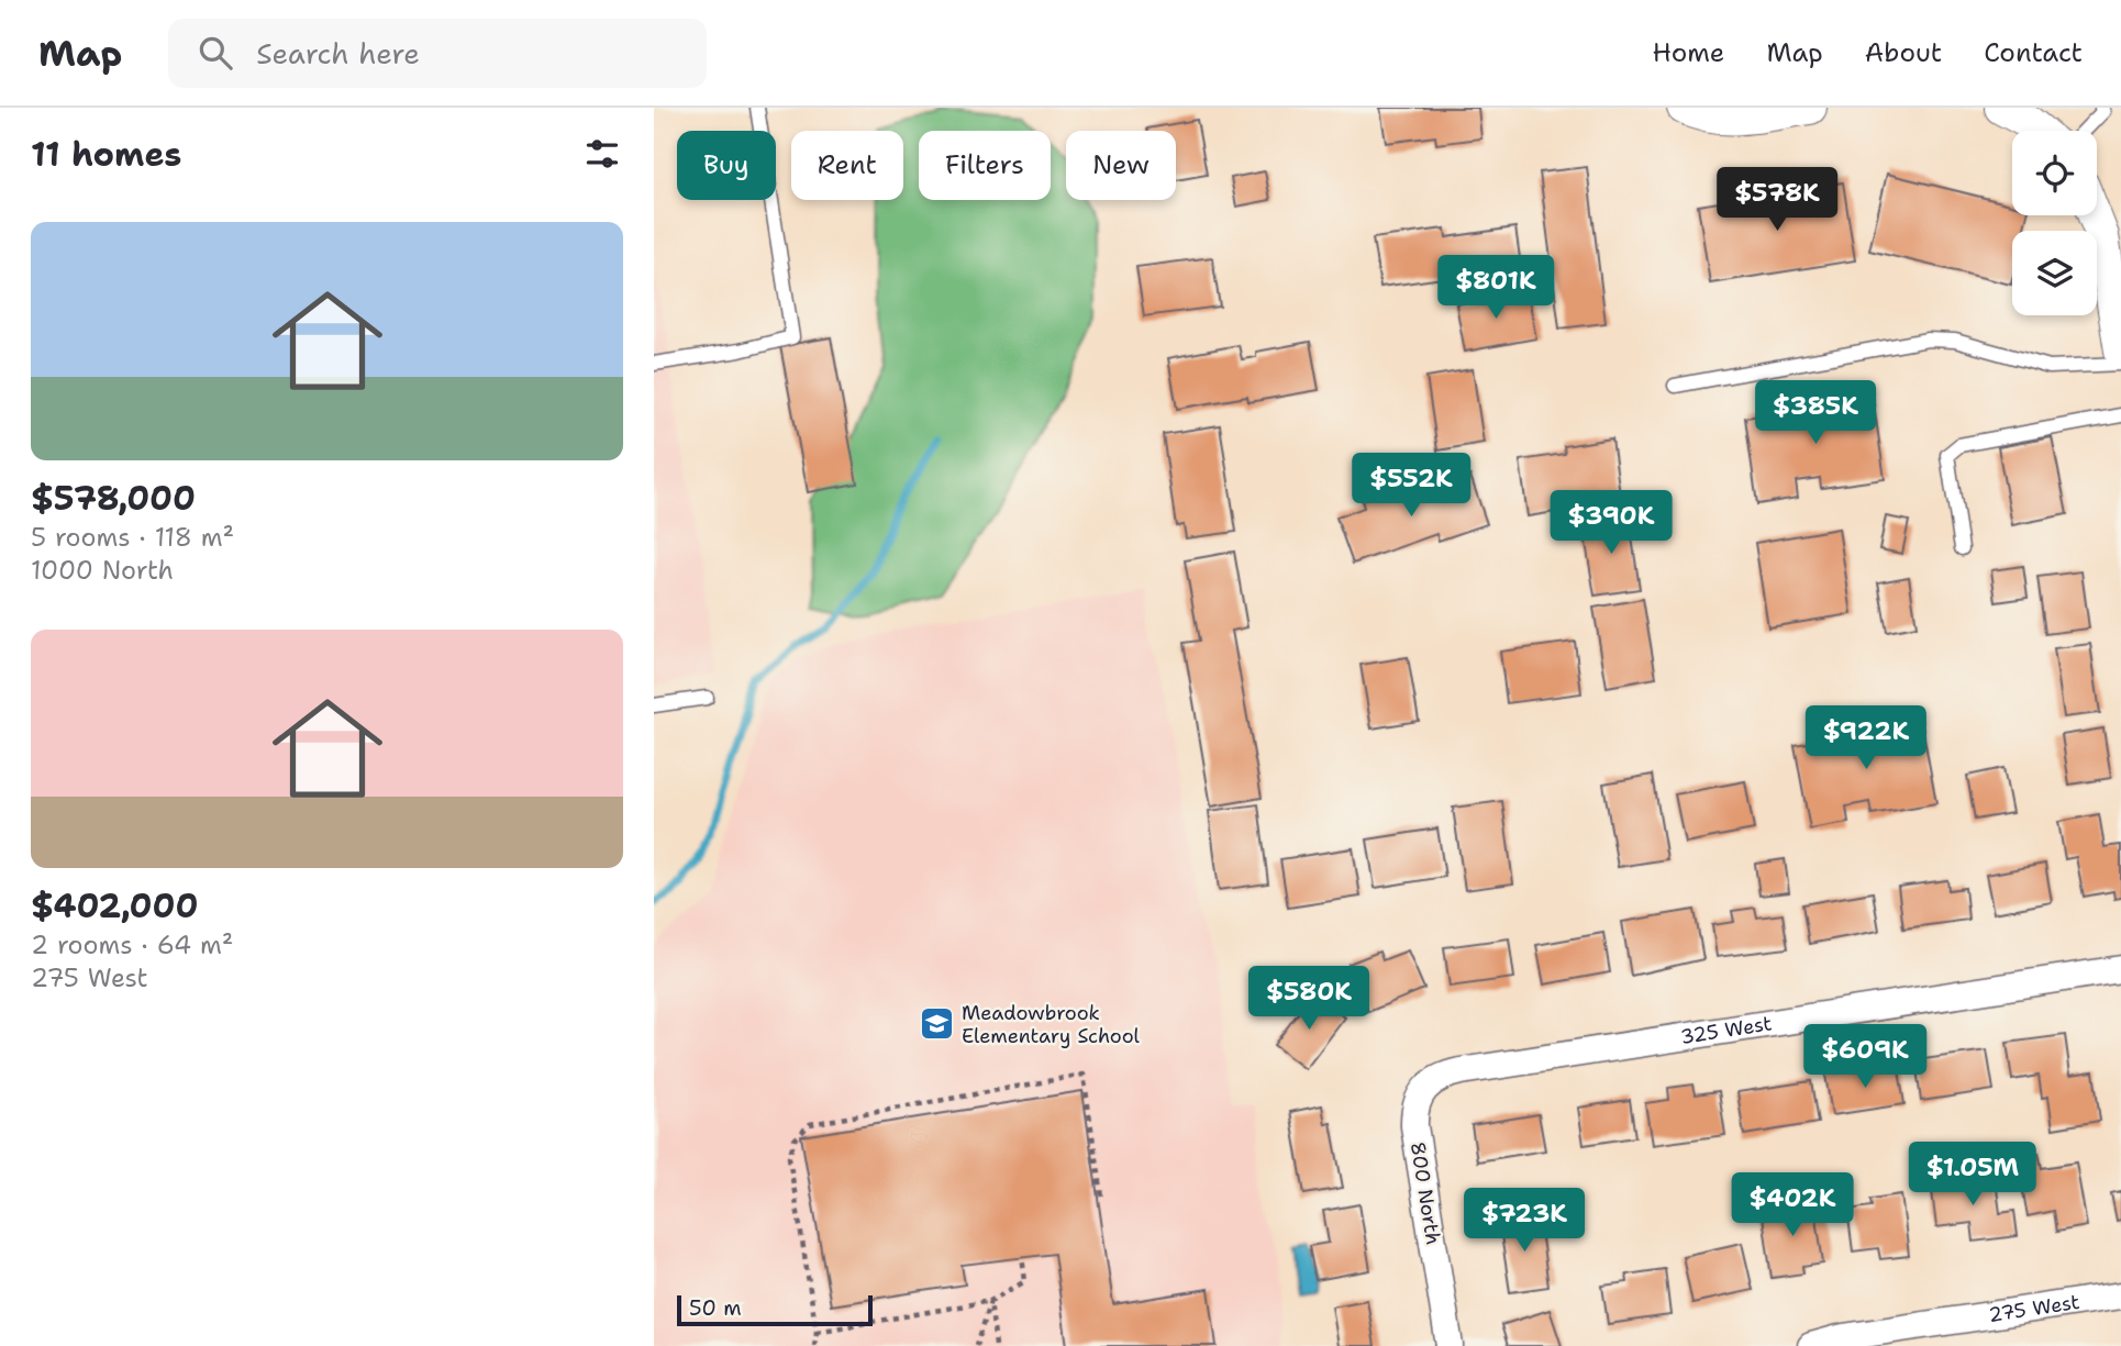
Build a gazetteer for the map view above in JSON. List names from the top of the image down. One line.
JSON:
{"streets":{"street":["325 West","800 North","275 West"]},"crossings":[["325 West","800 North"]],"places":{"school or university":["Meadowbrook Elementary School"]},"scale_bar":"50 m","page":{"header":"Map","search":"Search here","nav":["Home","Map","About","Contact"],"heading":"11 homes","chip":["Buy","Rent","Filters","New"],"price":["$578K","$801K","$385K","$552K","$390K","$922K","$580K","$609K","$1.05M","$402K","$723K"],"list":[{"name":"$578,000","note":"5 rooms · 118 m² · 1000 North"},{"name":"$402,000","note":"2 rooms · 64 m² · 275 West"}],"scale":"50 m"}}
